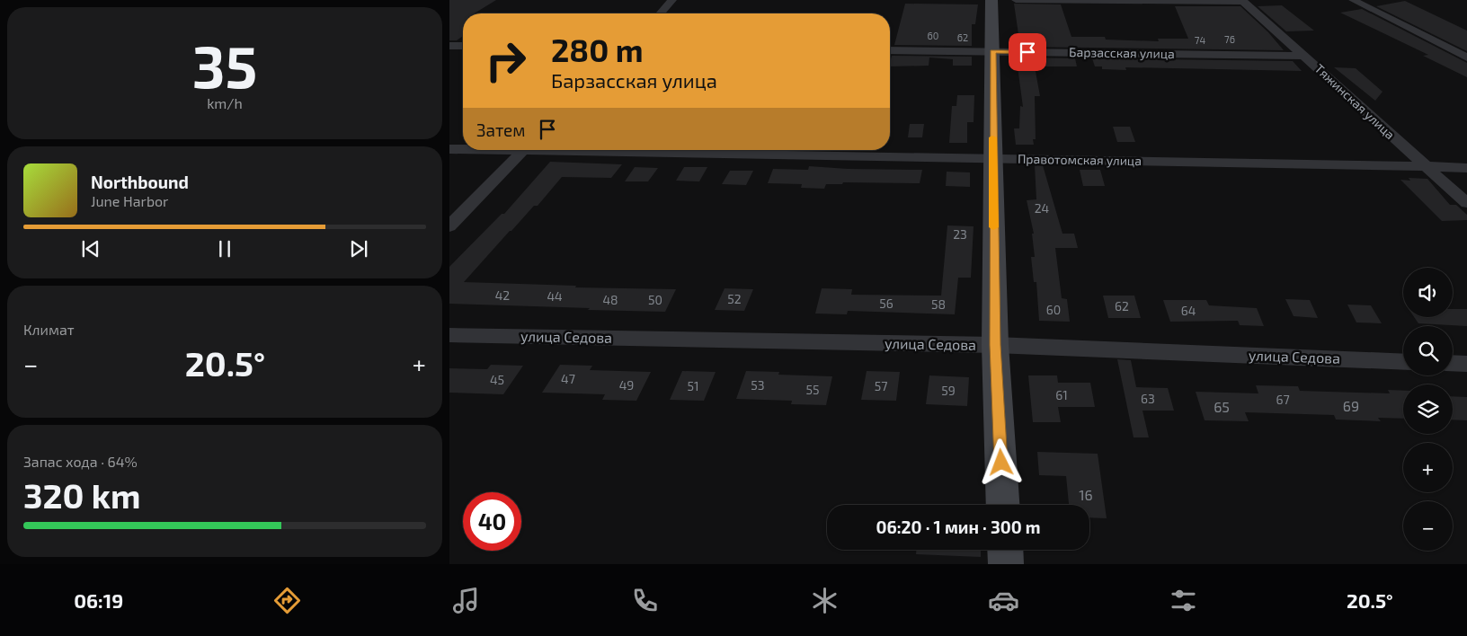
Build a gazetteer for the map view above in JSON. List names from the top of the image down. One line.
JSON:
{"streets":{"street":["Барзасская улица","Тяжинская улица","Правотомская улица","улица Седова"]},"crossings":[["Барзасская улица","Тяжинская улица"],["Тяжинская улица","Правотомская улица"]],"house_numbers":["60","62","76","74","24","23","42","44","52","48","50","56","58","62","60","64","47","45","49","53","51","57","55","59","61","63","67","69","65","16"],"page":{"tile":[["35","km/h"],"Климат",["Запас хода · 64%","320 km"]],"turn":["280 m","Барзасская улица"],"then":"Затем","song":["Northbound","June Harbor"],"map_buttons":["+","−"],"heat":["−","20.5°","+"],"limit":"40","trip":"06:20 · 1 мин · 300 m","tabs":["06:19","20.5°"]}}
